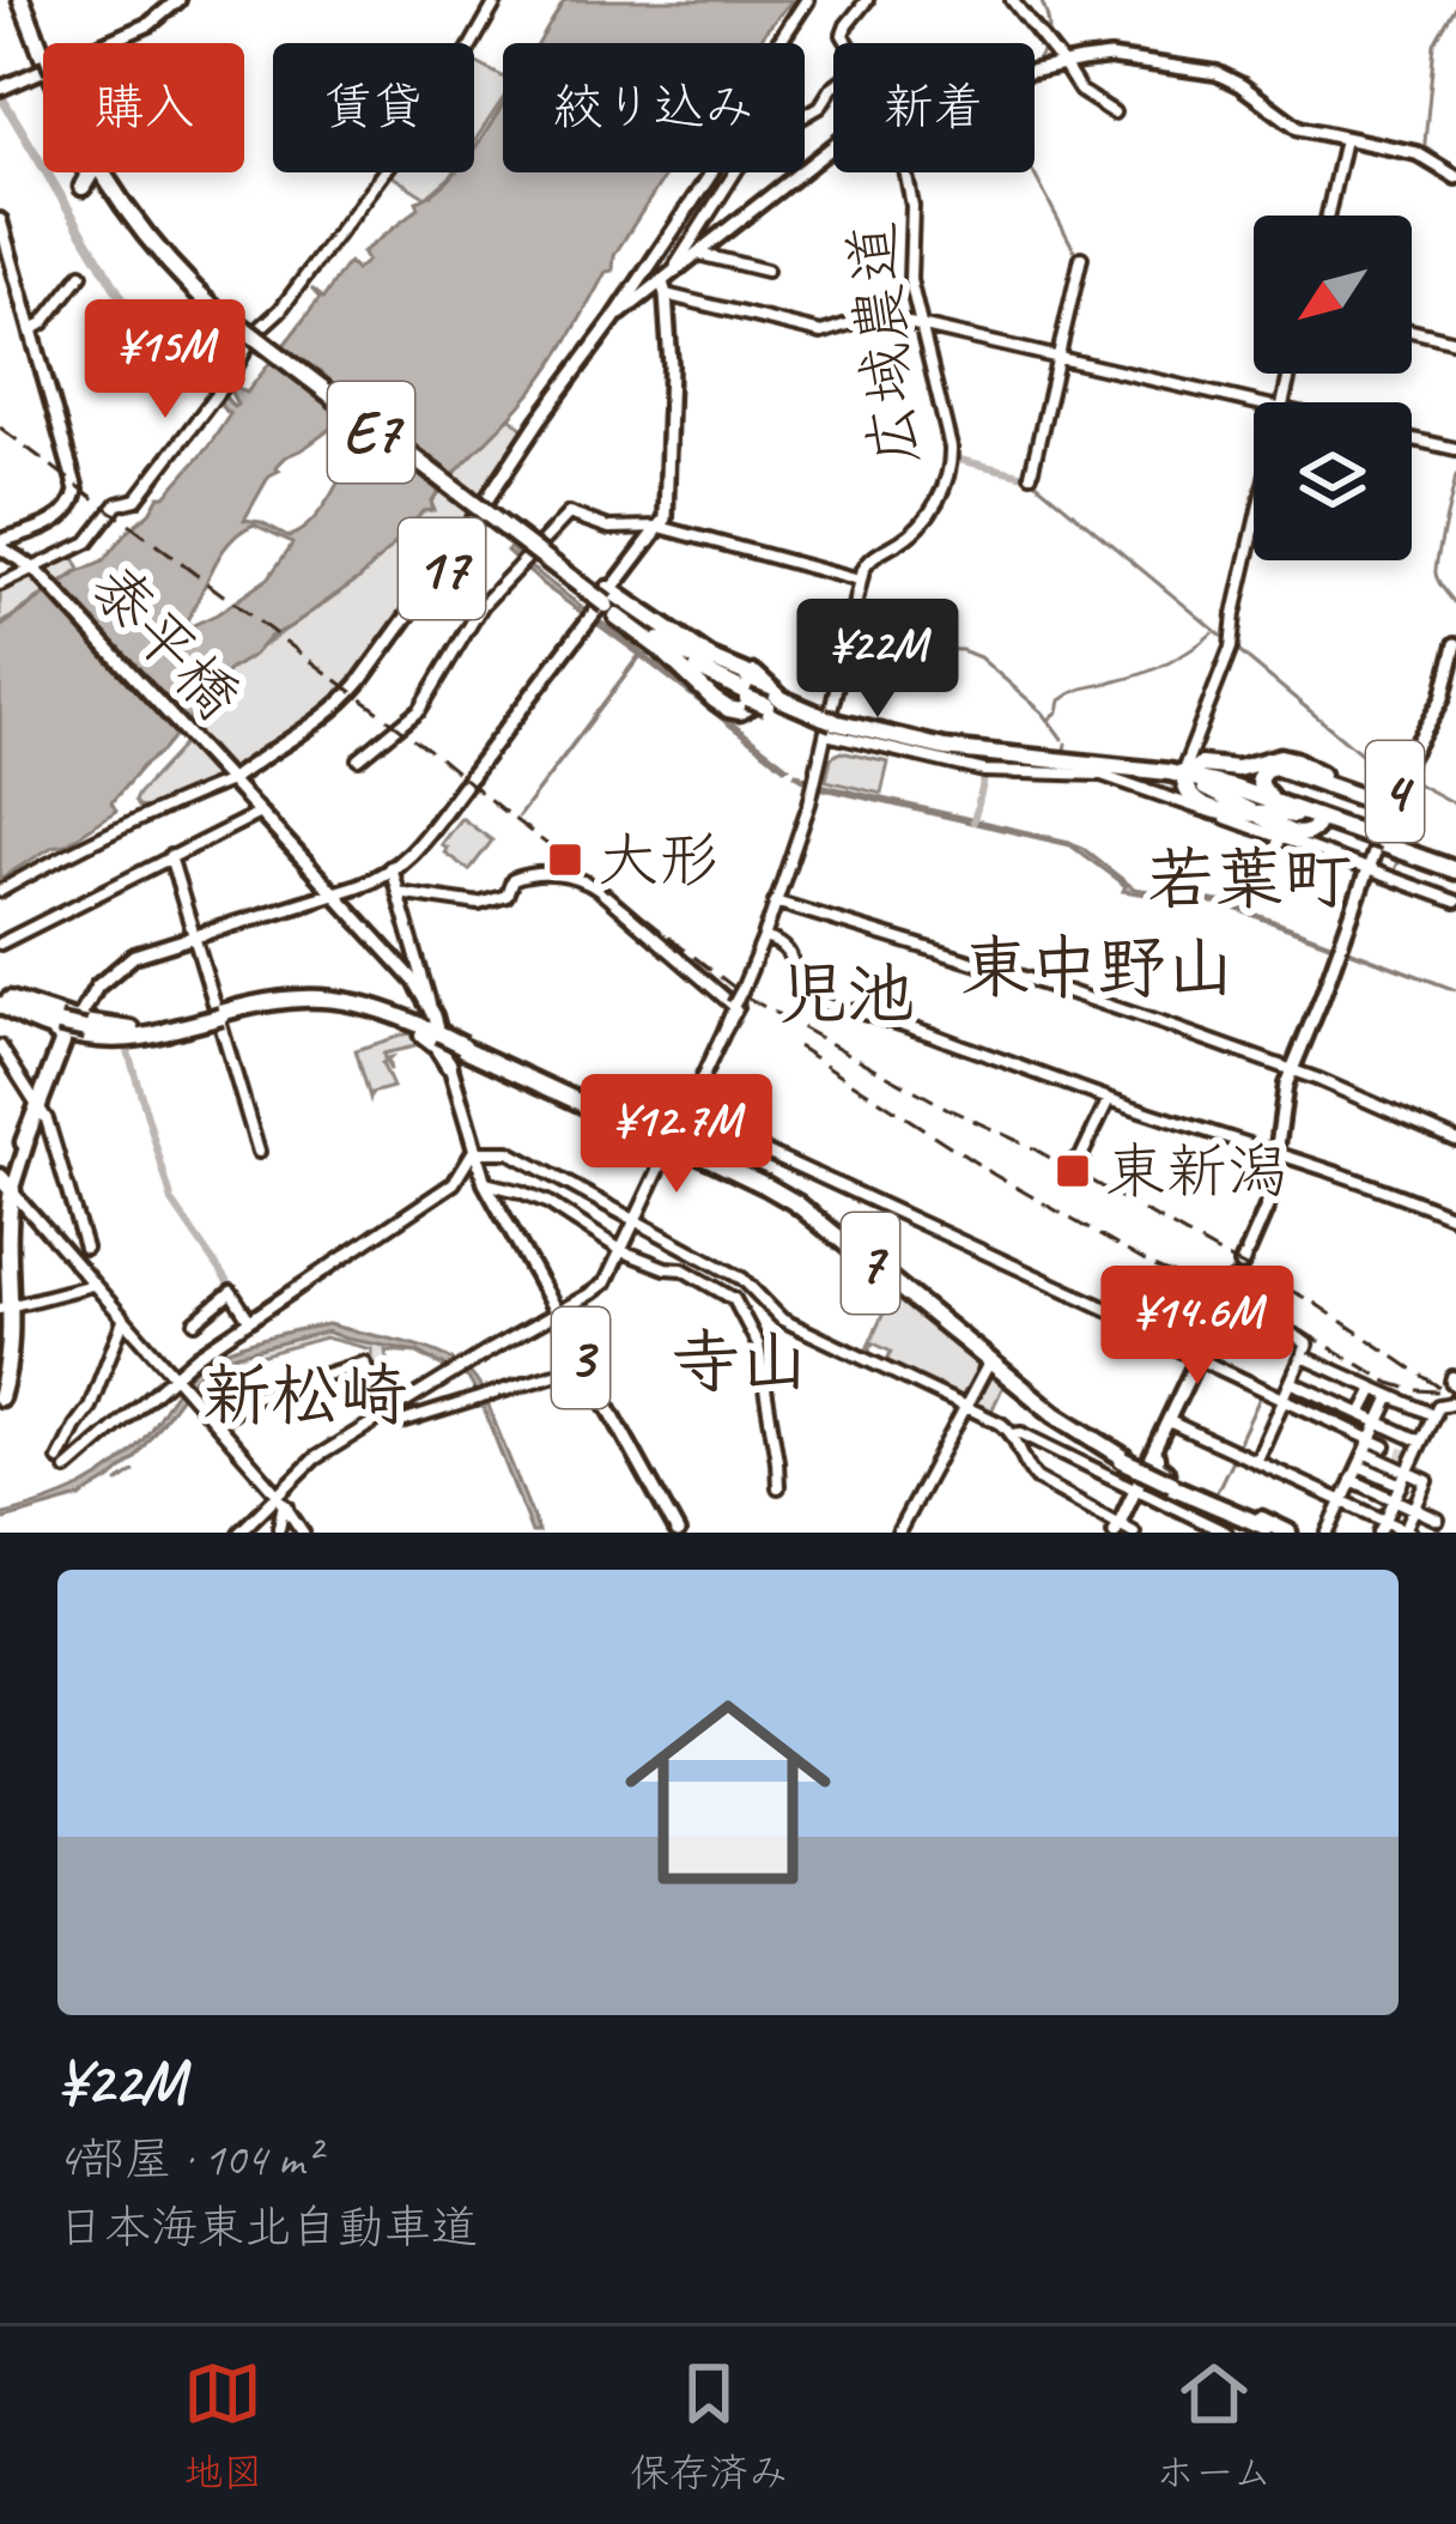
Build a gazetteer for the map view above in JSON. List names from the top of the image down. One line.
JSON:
{"streets":{"highway":["E7","7"],"main road":["17","泰平橋","4","3"],"street":["広域農道"]},"crossings":[["17","泰平橋"],["17","3"],["泰平橋","3"],["4","7"],["7","3"]],"districts":["若葉町","東中野山","児池","寺山","新松崎"],"places":{"transit":["大形","東新潟"]},"north":"bottom left","page":{"chip":["購入","賃貸","絞り込み","新着"],"price":["¥15M","¥22M","¥12.7M","¥14.6M"],"list":[{"name":"¥22M","note":"4部屋 · 104 m² · 日本海東北自動車道"}],"tabs":["地図","保存済み","ホーム"]}}
